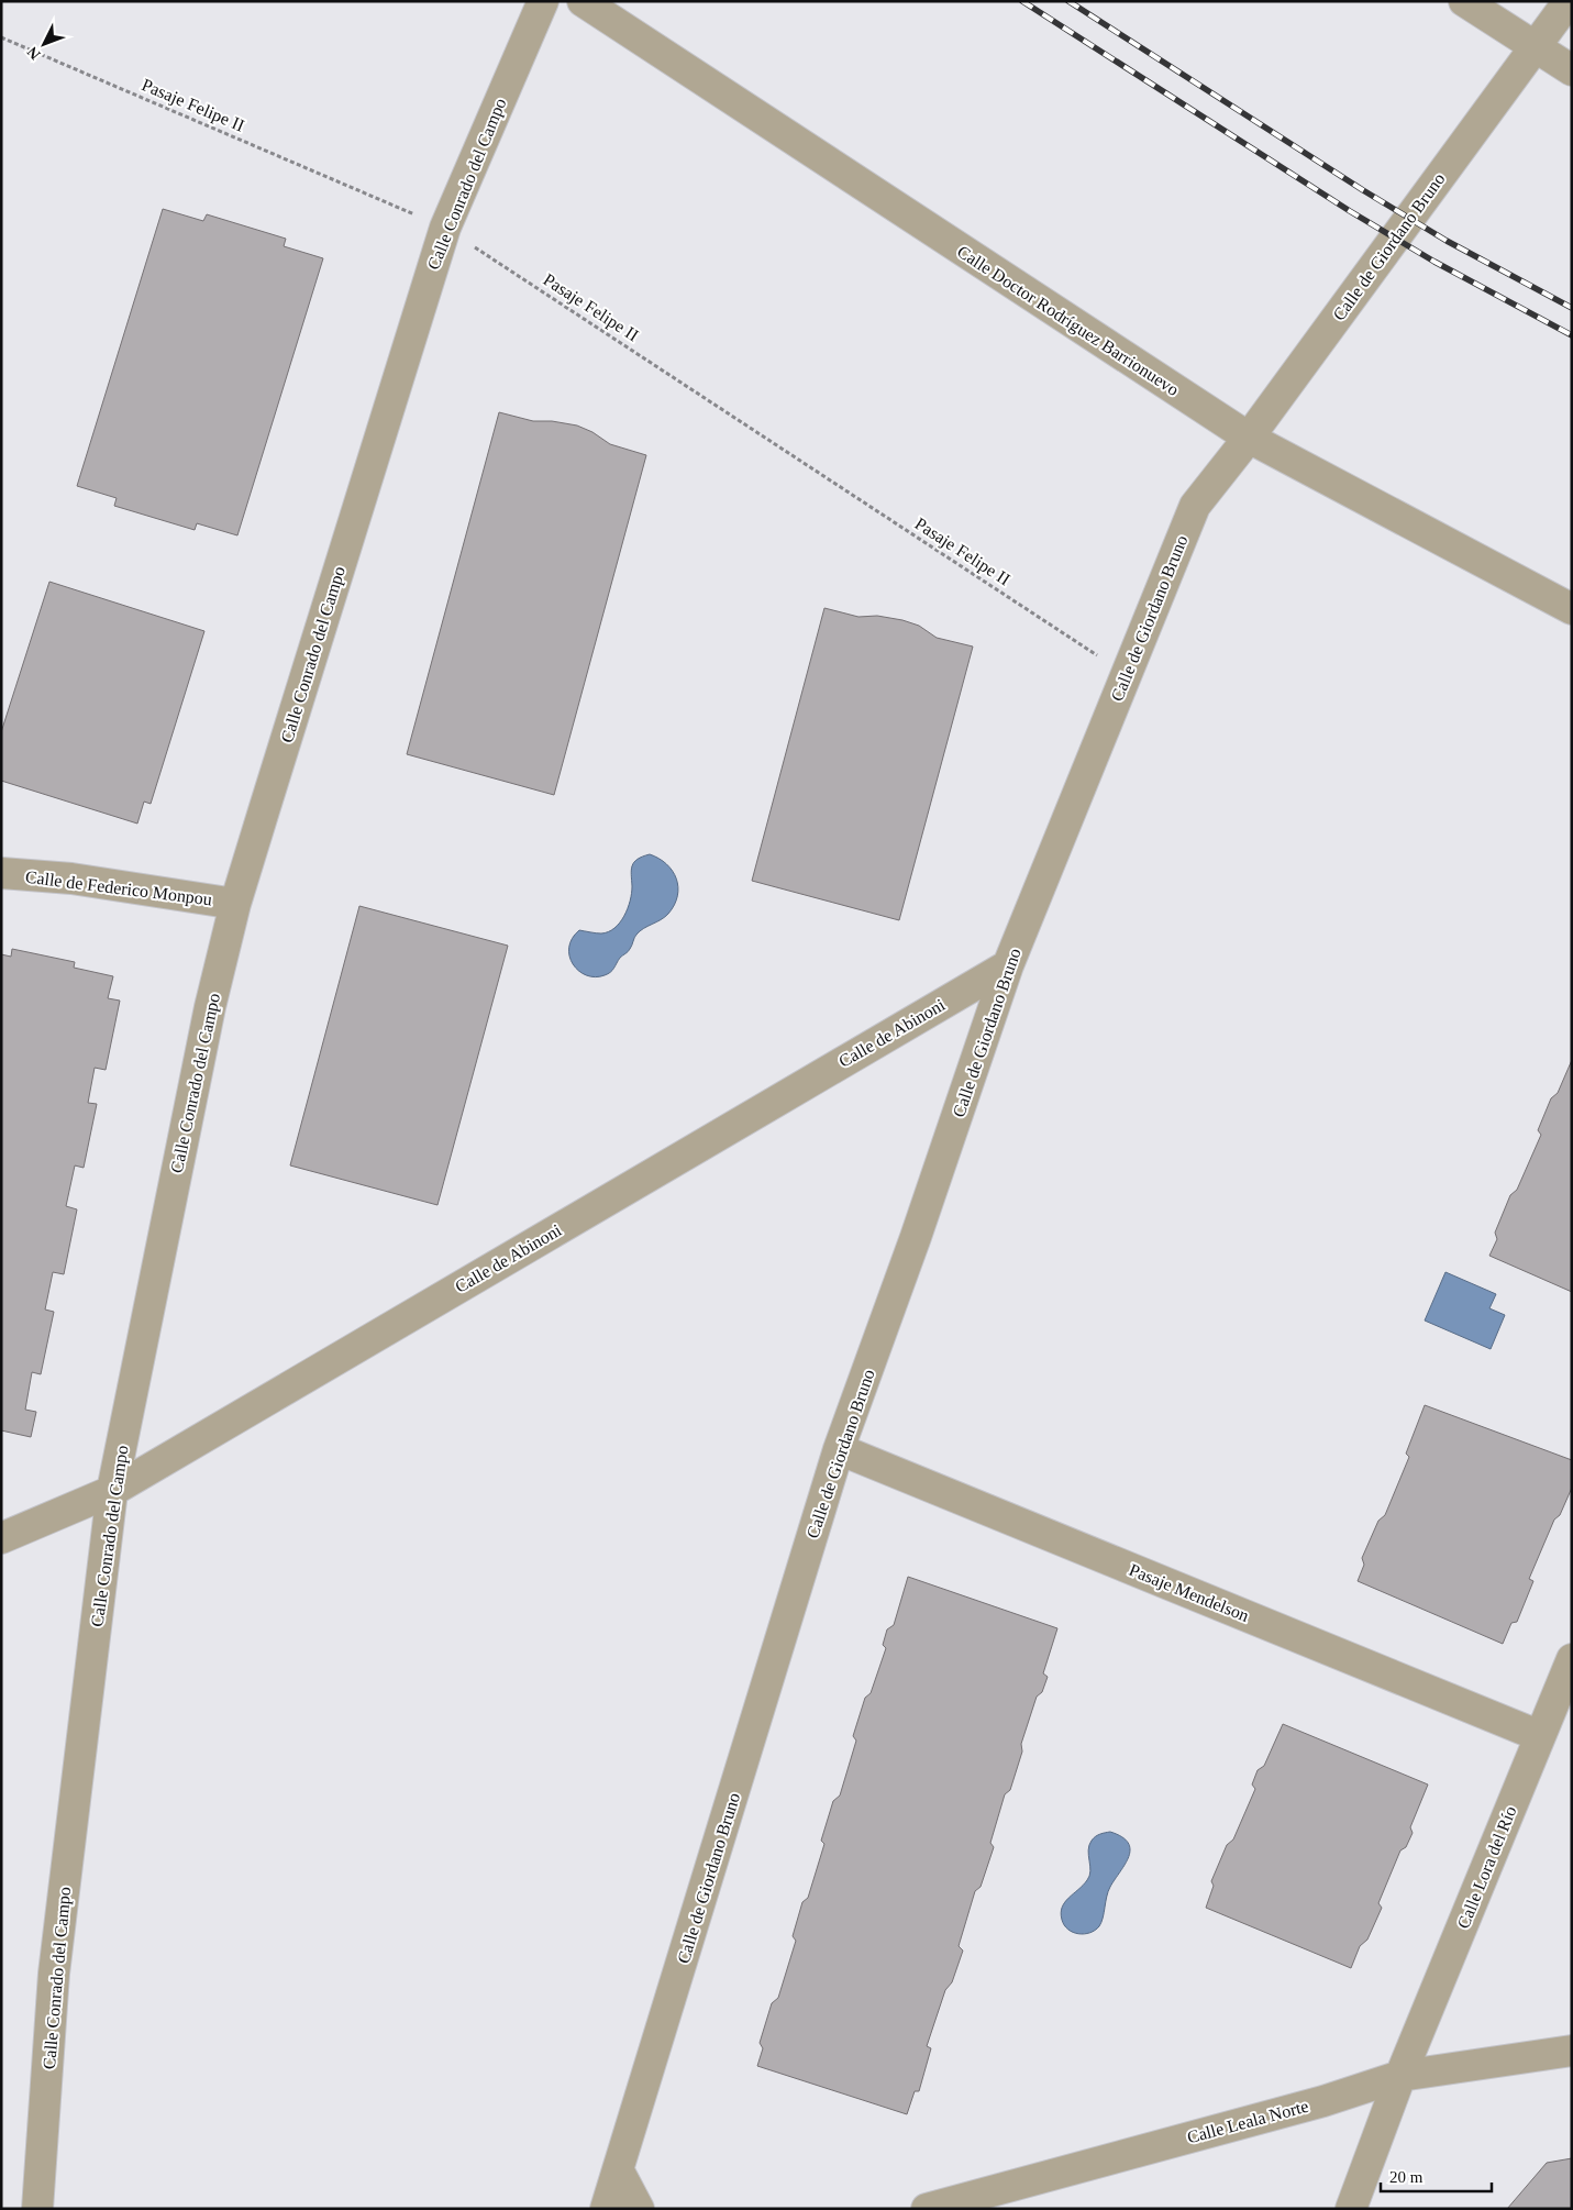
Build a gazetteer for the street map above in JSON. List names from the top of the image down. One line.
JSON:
{"streets":{"street":["Calle Conrado del Campo","Calle de Giordano Bruno","Calle Doctor Rodríguez Barrionuevo","Calle de Federico Monpou","Calle de Abinoni","Pasaje Mendelson","Calle Lora del Río","Calle Leala Norte"],"path":["Pasaje Felipe II"]},"crossings":[["Pasaje Felipe II","Calle Conrado del Campo"],["Pasaje Felipe II","Calle de Giordano Bruno"],["Calle Conrado del Campo","Calle de Federico Monpou"],["Calle Conrado del Campo","Calle de Abinoni"],["Calle de Giordano Bruno","Calle Doctor Rodríguez Barrionuevo"],["Calle de Giordano Bruno","Calle de Abinoni"],["Calle de Giordano Bruno","Pasaje Mendelson"],["Pasaje Mendelson","Calle Lora del Río"],["Calle Lora del Río","Calle Leala Norte"]],"scale_bar":"20 m","north":"bottom left"}
